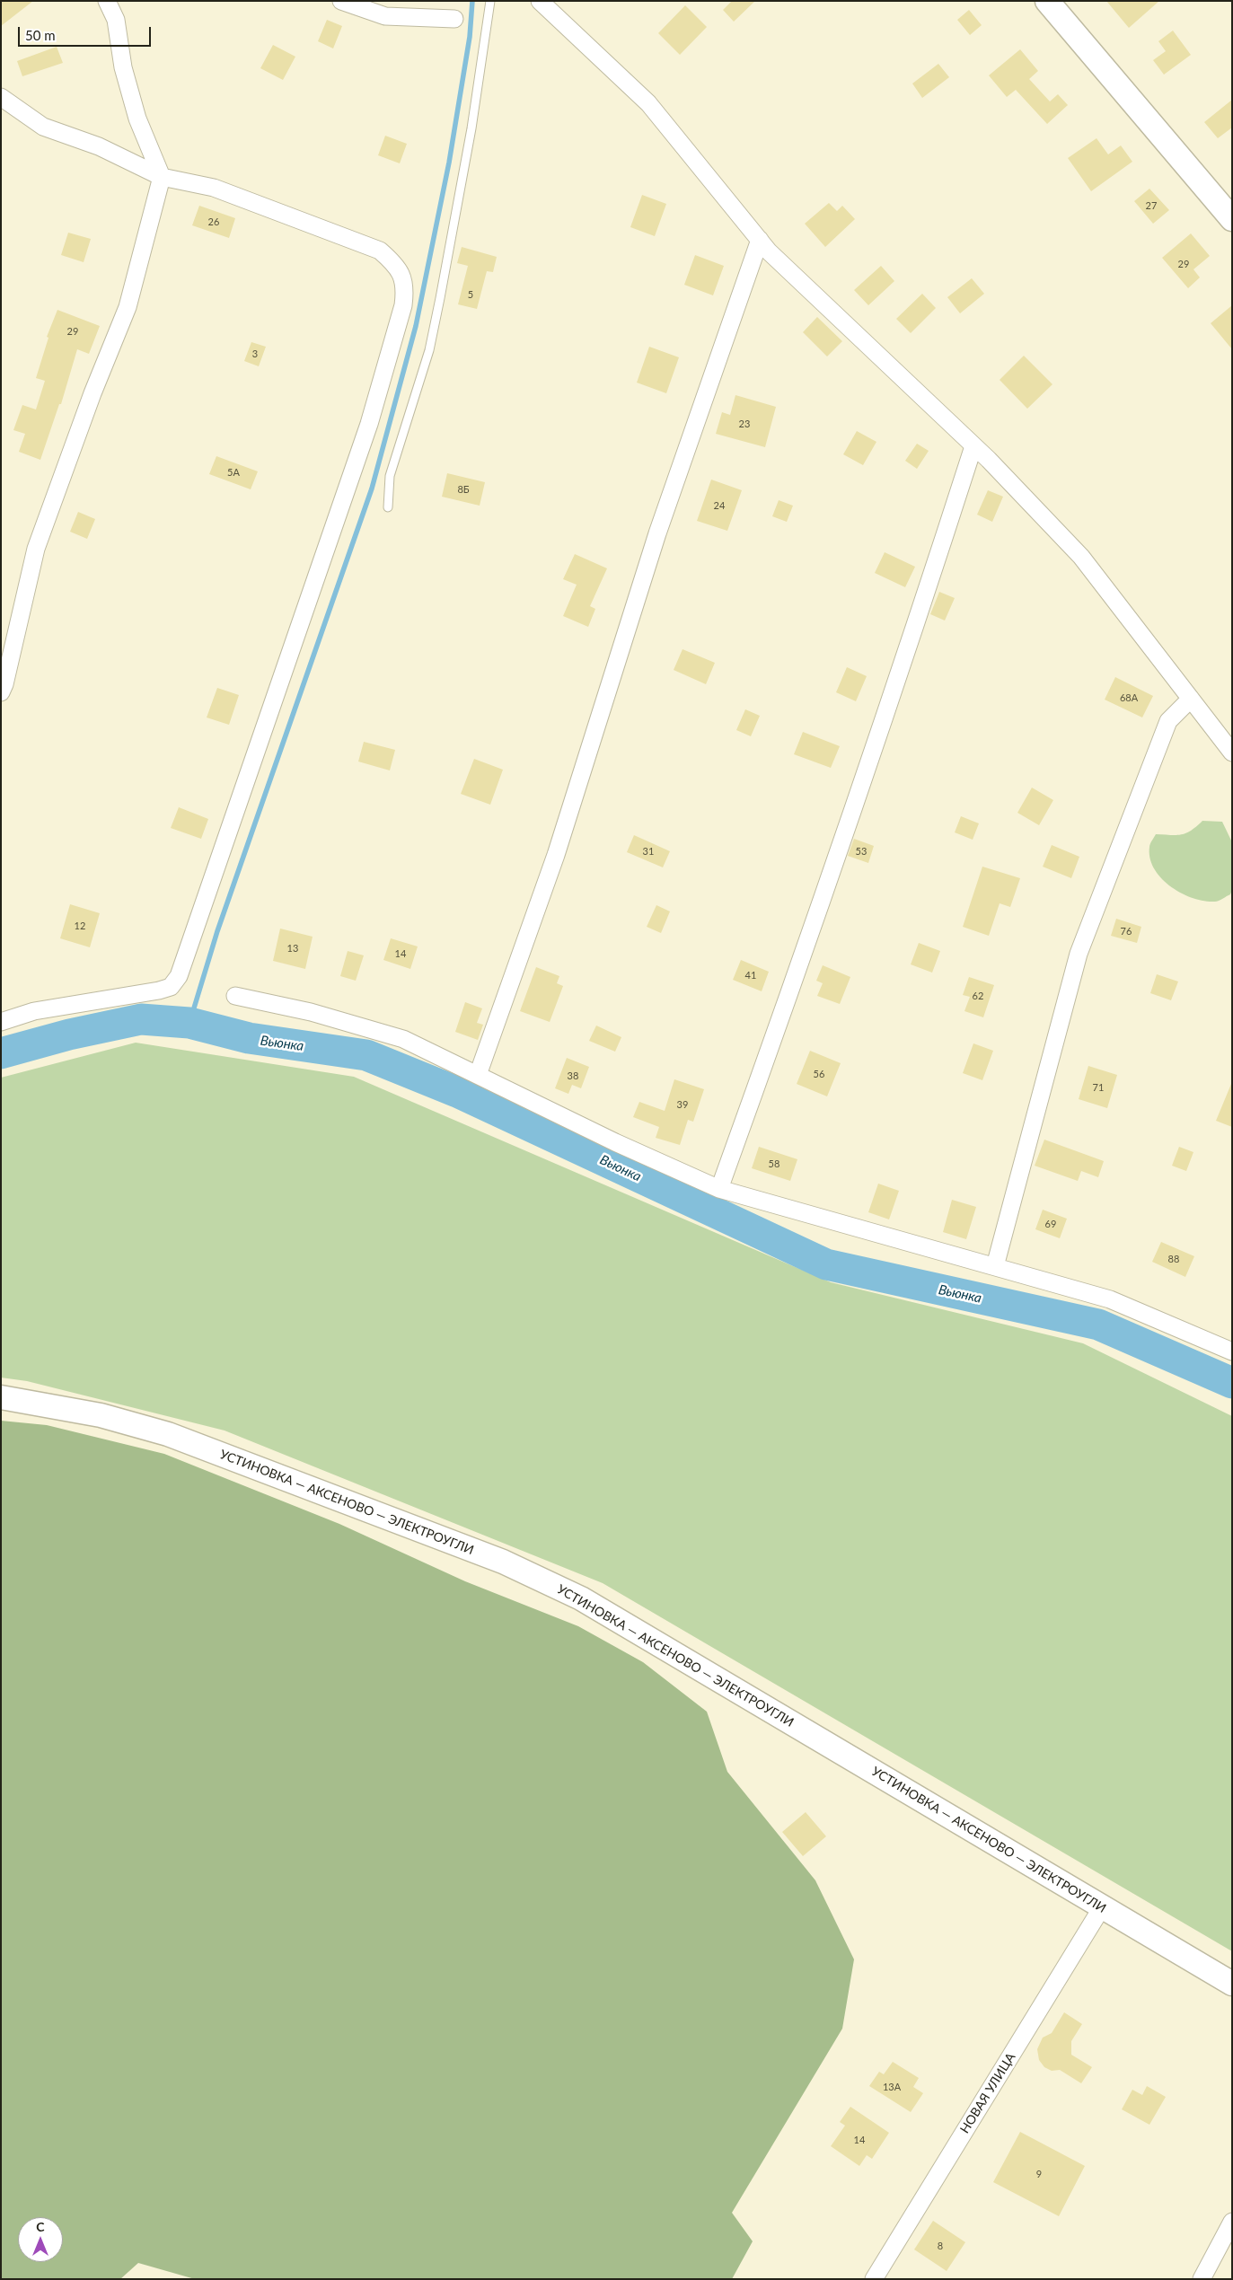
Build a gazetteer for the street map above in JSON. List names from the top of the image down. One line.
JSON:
{"streets":{"main road":["УСТИНОВКА — АКСЕНОВО — ЭЛЕКТРОУГЛИ"],"street":["НОВАЯ УЛИЦА"]},"crossings":[["УСТИНОВКА — АКСЕНОВО — ЭЛЕКТРОУГЛИ","НОВАЯ УЛИЦА"]],"water":["Вьюнка"],"house_numbers":["27","26","29","5","29","3","23","5А","8Б","24","68А","31","53","12","76","13","14","41","62","56","38","71","39","58","69","88","13А","14","9","8"],"scale_bar":"50 m","north":"top"}
